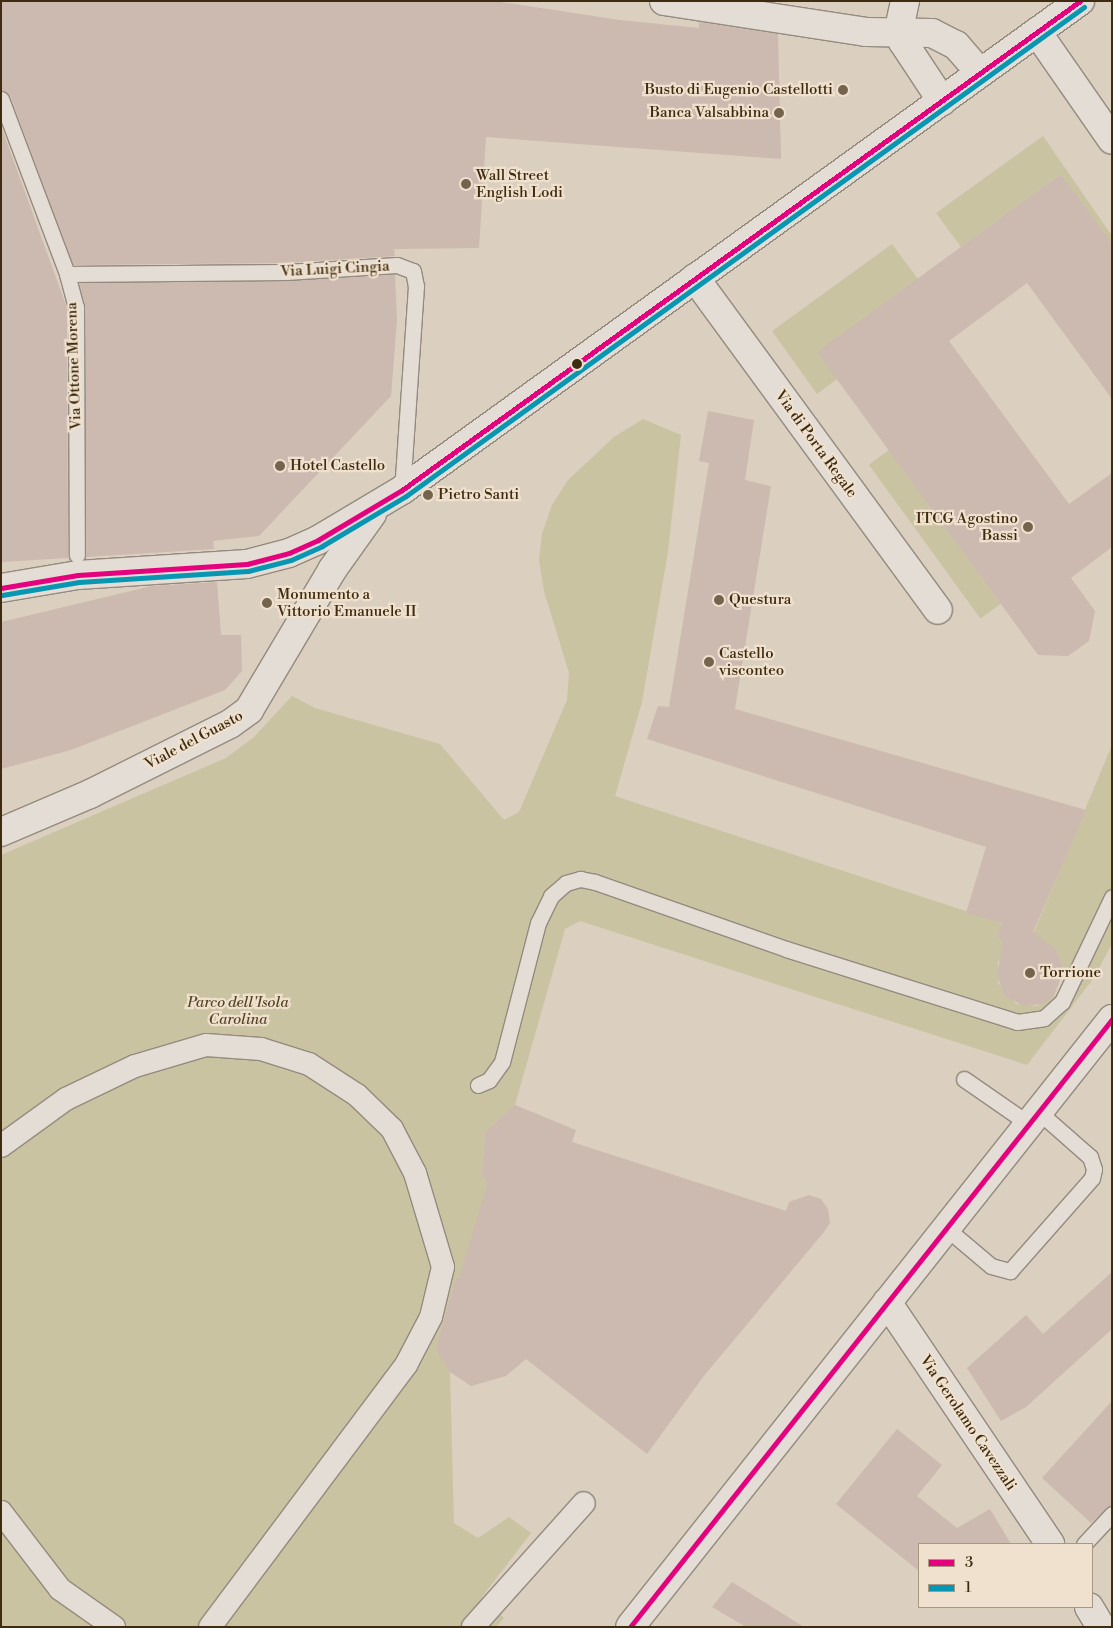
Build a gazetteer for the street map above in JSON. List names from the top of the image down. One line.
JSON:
{"streets":{"street":["Via di Porta Regale","Viale del Guasto","Via Gerolamo Cavezzali"],"lane":["Via Luigi Cingia","Via Ottone Morena"]},"crossings":[["Via Luigi Cingia","Via Ottone Morena"]],"parks":["Parco dell'Isola Carolina"],"places":["Busto di Eugenio Castellotti","Banca Valsabbina","Wall Street English Lodi","Hotel Castello","Pietro Santi","ITCG Agostino Bassi","Questura","Monumento a Vittorio Emanuele II","Castello visconteo","Torrione"],"lines":["transit line 3","transit line 1"],"legend":["3","1"]}
